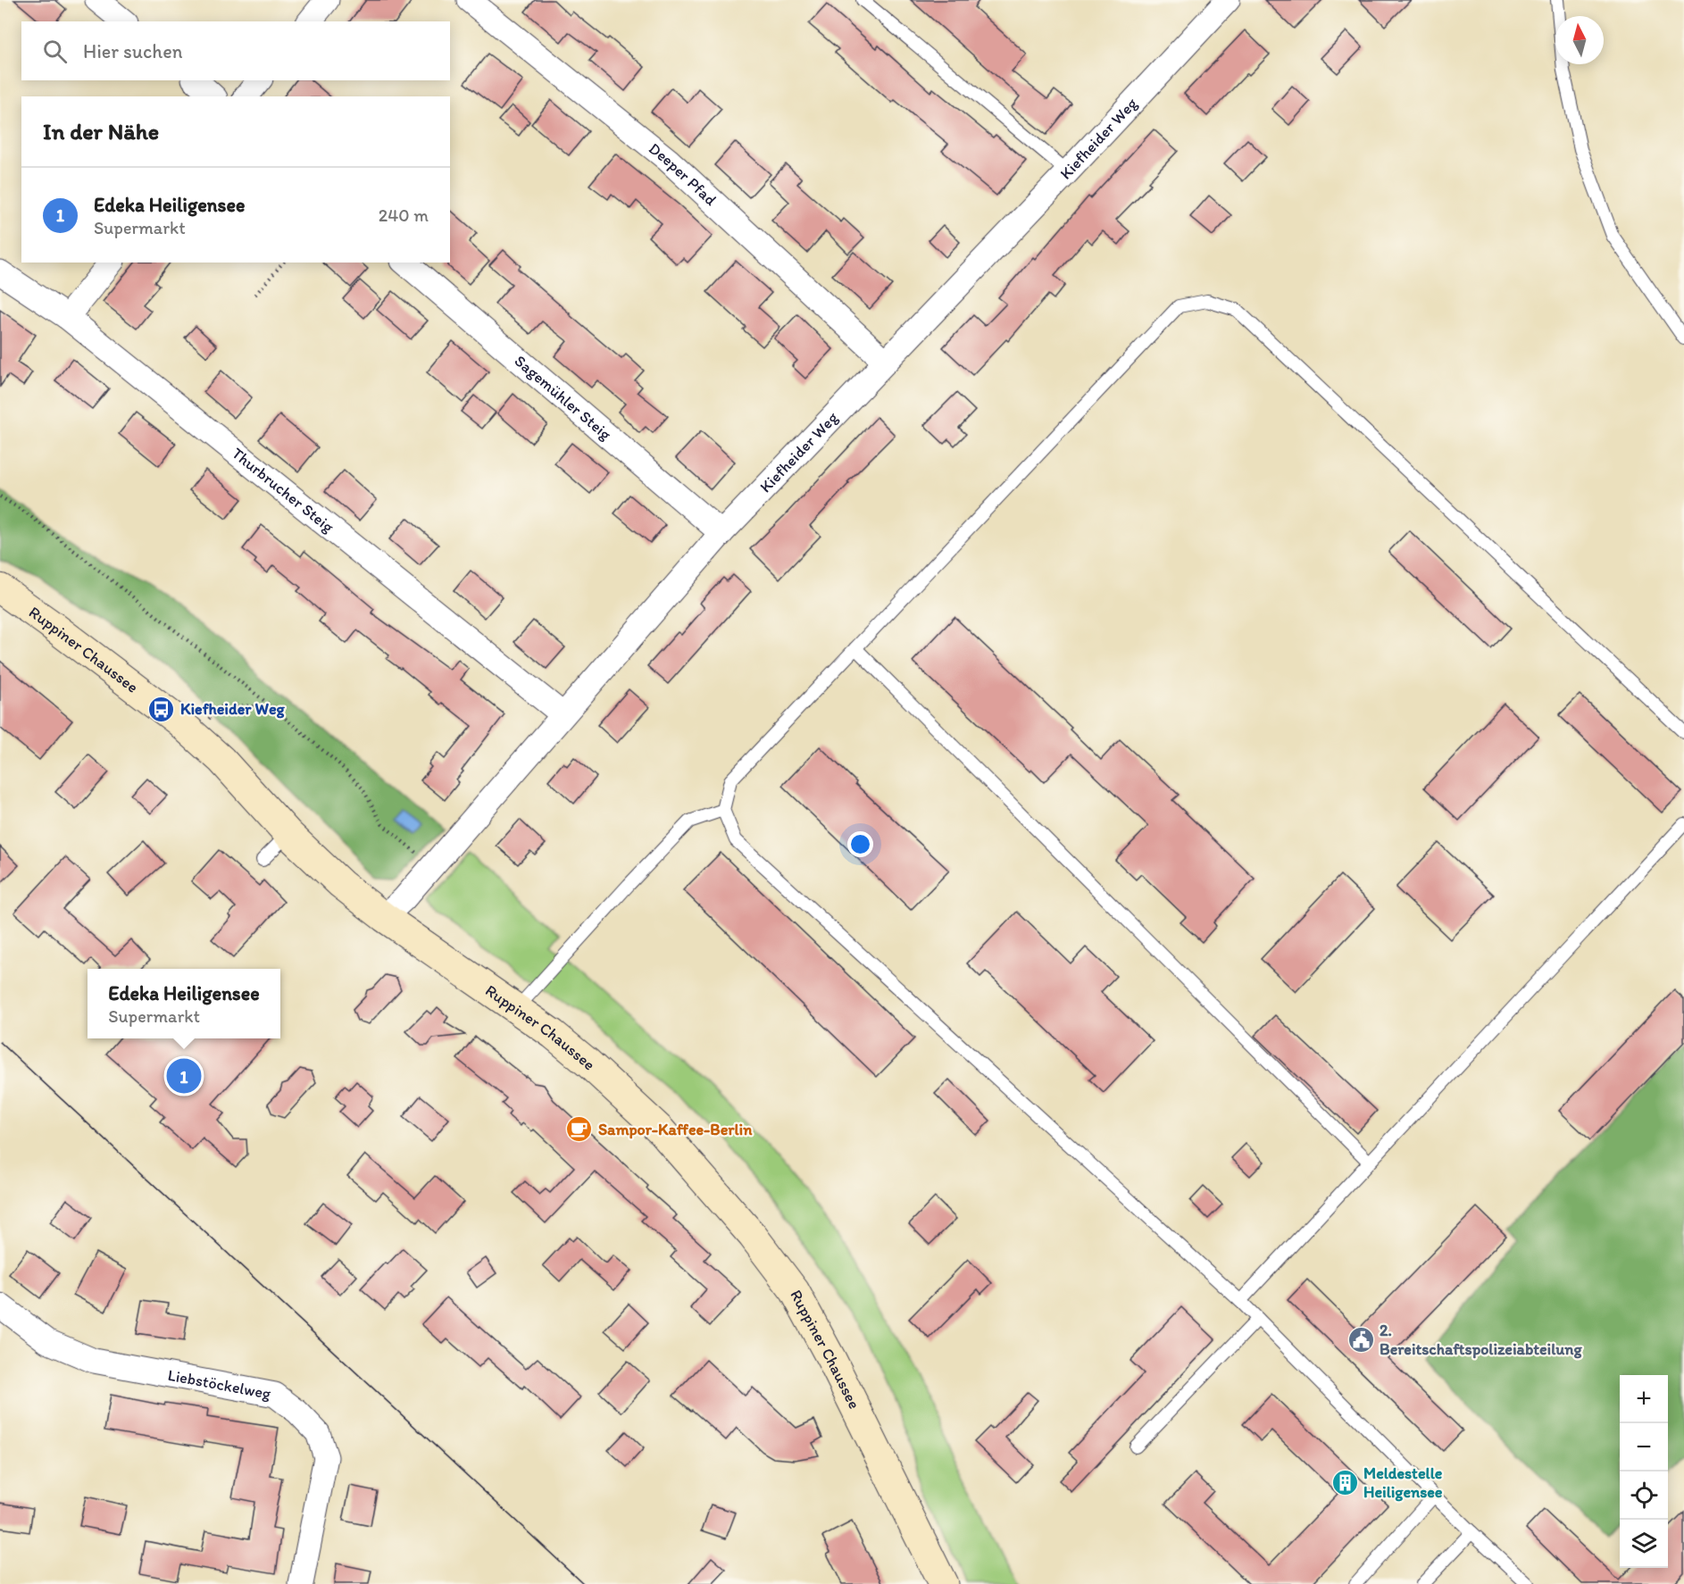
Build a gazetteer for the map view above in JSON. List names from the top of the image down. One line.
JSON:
{"streets":{"main road":["Ruppiner Chaussee"],"street":["Kiefheider Weg","Deeper Pfad","Sagemühler Steig","Thurbrucher Steig","Liebstöckelweg"]},"crossings":[["Kiefheider Weg","Deeper Pfad"],["Kiefheider Weg","Sagemühler Steig"],["Kiefheider Weg","Thurbrucher Steig"],["Kiefheider Weg","Ruppiner Chaussee"]],"places":{"bus stop":["Kiefheider Weg"],"cafe":["Sampor-Kaffee-Berlin"],"public building":["2. Bereitschaftspolizeiabteilung"],"building":["Meldestelle Heiligensee"]},"north":"top","page":{"search":"Hier suchen","heading":"In der Nähe","list":[{"mark":"1","name":"Edeka Heiligensee","note":"Supermarkt","value":"240 m"}],"popup":["Edeka Heiligensee","Supermarkt"],"pins":"1","map_buttons":["+","−"]}}
